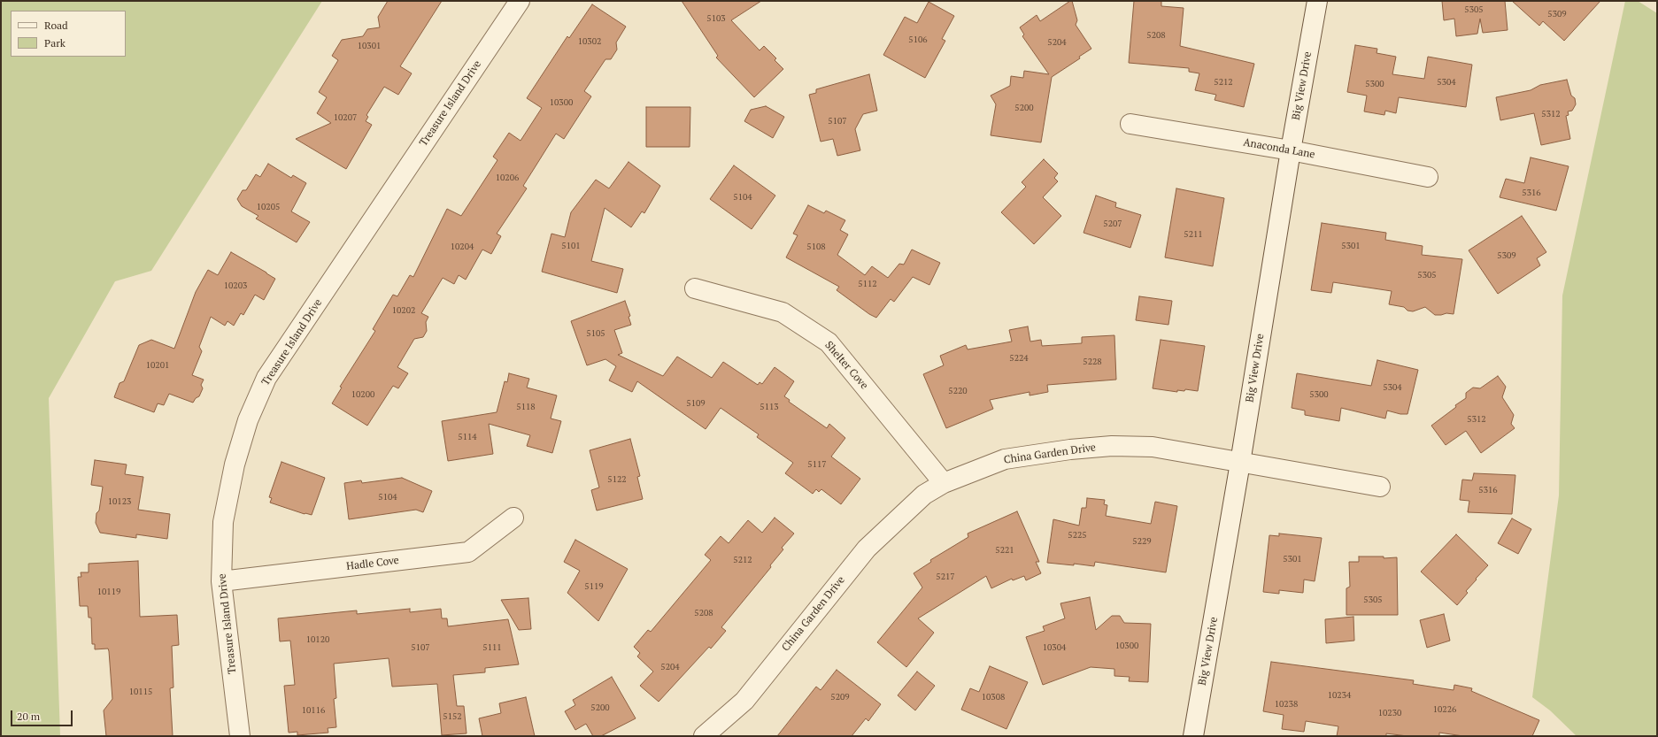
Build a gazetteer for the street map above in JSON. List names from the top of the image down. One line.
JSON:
{"streets":{"street":["Big View Drive","Treasure Island Drive","Anaconda Lane","Shelter Cove","China Garden Drive","Hadle Cove"]},"crossings":[["Big View Drive","Anaconda Lane"],["Big View Drive","China Garden Drive"],["Treasure Island Drive","Hadle Cove"],["Shelter Cove","China Garden Drive"]],"house_numbers":["5305","5309","5103","5208","5106","10302","5204","10301","5212","5304","5300","10300","5200","5312","10207","5107","10206","5316","5104","10205","5207","5211","5101","5301","10204","5108","5309","5305","5112","10203","10202","5105","5224","5228","10201","5304","5220","10200","5300","5109","5118","5113","5312","5114","5117","5122","5316","5104","10123","5225","5229","5221","5301","5212","5217","5119","10119","5305","5208","10120","10300","5107","5111","10304","5204","10115","10234","5209","10308","10238","5200","10226","10116","10230","5152"],"legend":["Road","Park"],"scale_bar":"20 m"}
